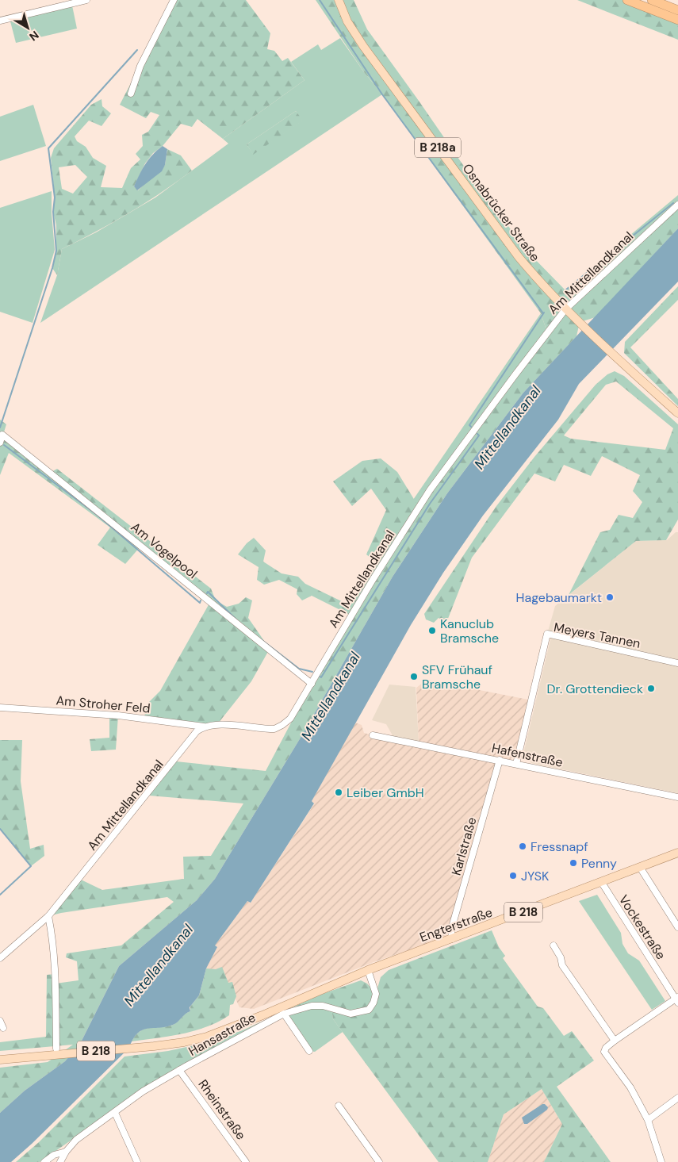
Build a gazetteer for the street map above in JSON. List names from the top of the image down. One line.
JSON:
{"streets":{"main road":["B 218a","Osnabrücker Straße","B 218","Engterstraße"],"street":["Am Mittellandkanal","Am Vogelpool","Meyers Tannen","Am Stroher Feld","Hafenstraße","Karlstraße","Vockestraße","Hansastraße","Rheinstraße"]},"crossings":[["Osnabrücker Straße","Am Mittellandkanal"],["Am Mittellandkanal","Am Vogelpool"],["Am Mittellandkanal","Am Stroher Feld"],["Meyers Tannen","Hafenstraße"],["Hafenstraße","Karlstraße"],["Karlstraße","Engterstraße"],["B 218","Engterstraße"],["Engterstraße","Vockestraße"],["Engterstraße","Hansastraße"],["Hansastraße","Rheinstraße"]],"water":["Mittellandkanal"],"places":["Hagebaumarkt","Kanuclub Bramsche","SFV Frühauf Bramsche","Dr. Grottendieck","Leiber GmbH","Fressnapf","Penny","JYSK"],"north":"bottom right"}
